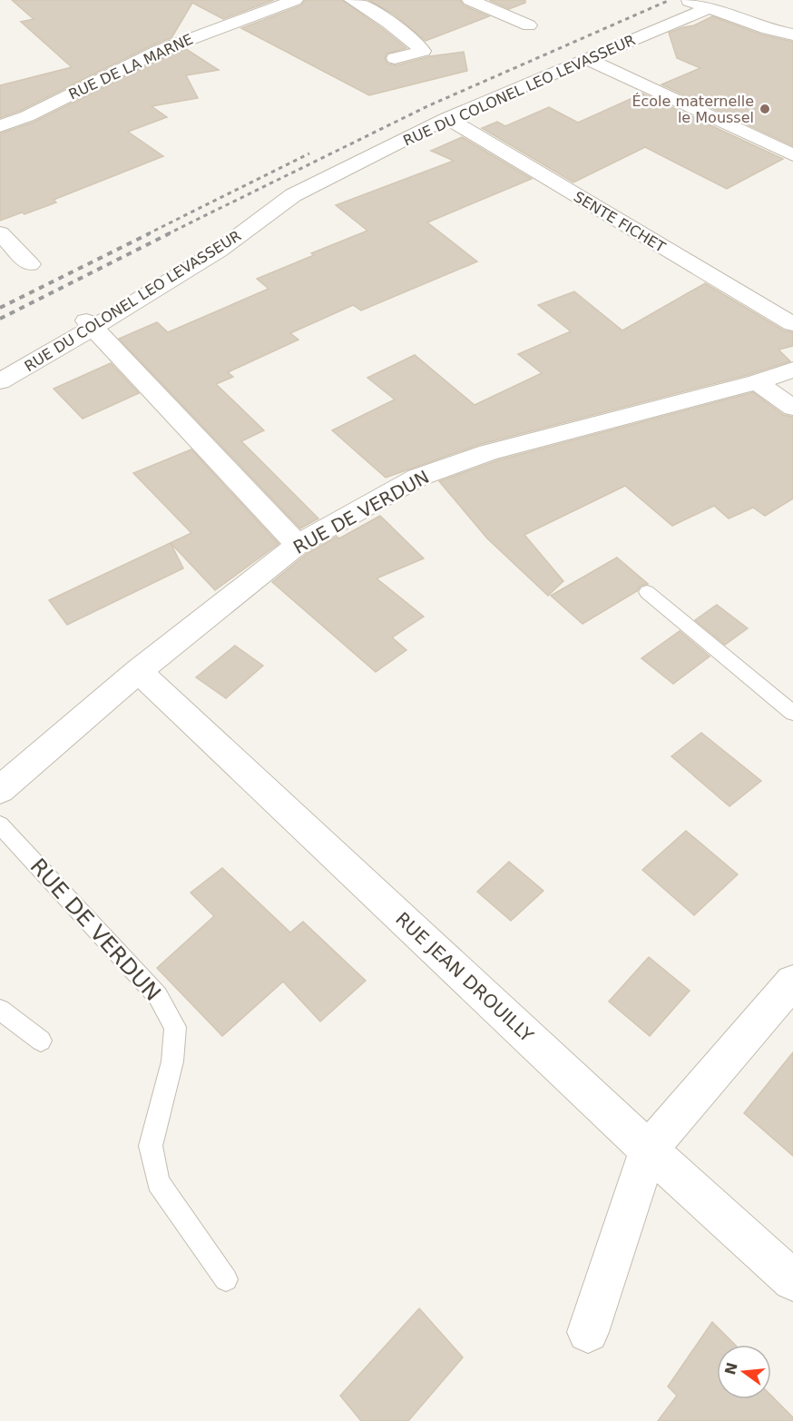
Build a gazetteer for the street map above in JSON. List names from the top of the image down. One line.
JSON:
{"streets":{"street":["RUE DE LA MARNE","RUE DU COLONEL LEO LEVASSEUR","SENTE FICHET","RUE DE VERDUN","RUE JEAN DROUILLY"]},"crossings":[["RUE DU COLONEL LEO LEVASSEUR","SENTE FICHET"],["RUE DE VERDUN","RUE JEAN DROUILLY"]],"places":["École maternelle le Moussel"],"north":"left"}
